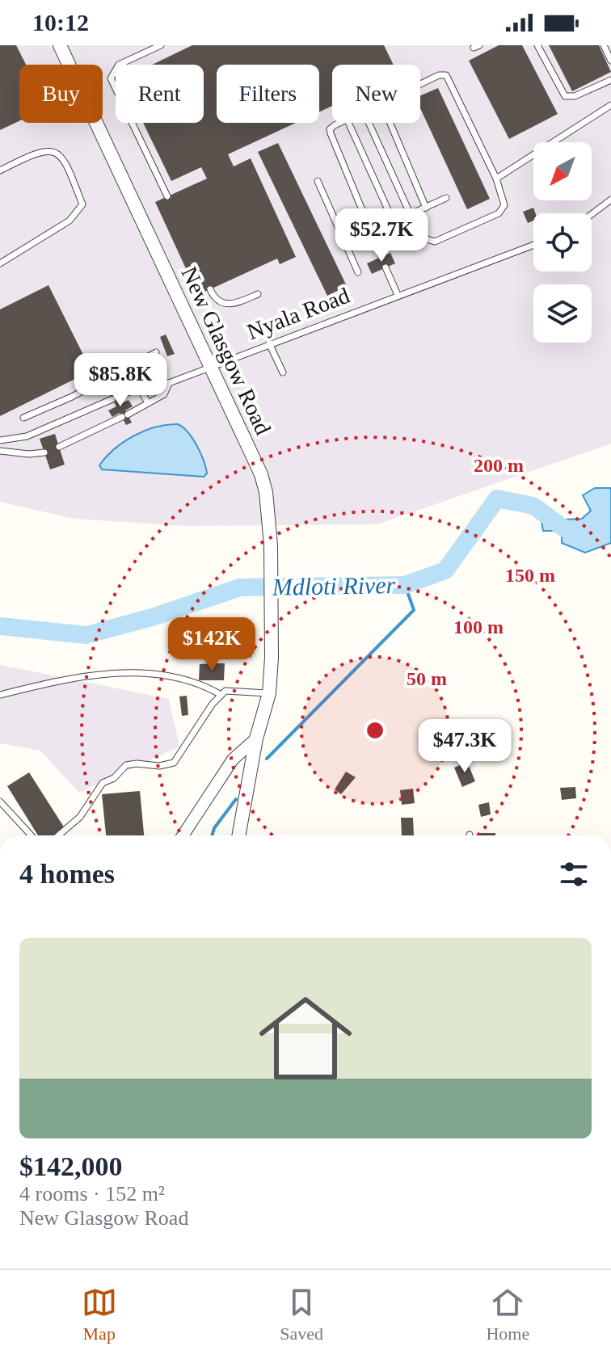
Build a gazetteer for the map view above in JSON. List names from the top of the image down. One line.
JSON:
{"streets":{"street":["New Glasgow Road"],"lane":["Nyala Road"]},"crossings":[["Nyala Road","New Glasgow Road"]],"water":["Mdloti River"],"north":"bottom left","page":{"status":"10:12","chip":["Buy","Rent","Filters","New"],"price":["$52.7K","$85.8K","$142K","$47.3K"],"heading":"4 homes","list":[{"name":"$142,000","note":"4 rooms · 152 m² · New Glasgow Road"}],"tabs":["Map","Saved","Home"]},"rings":["200 m","150 m","100 m","50 m"]}
